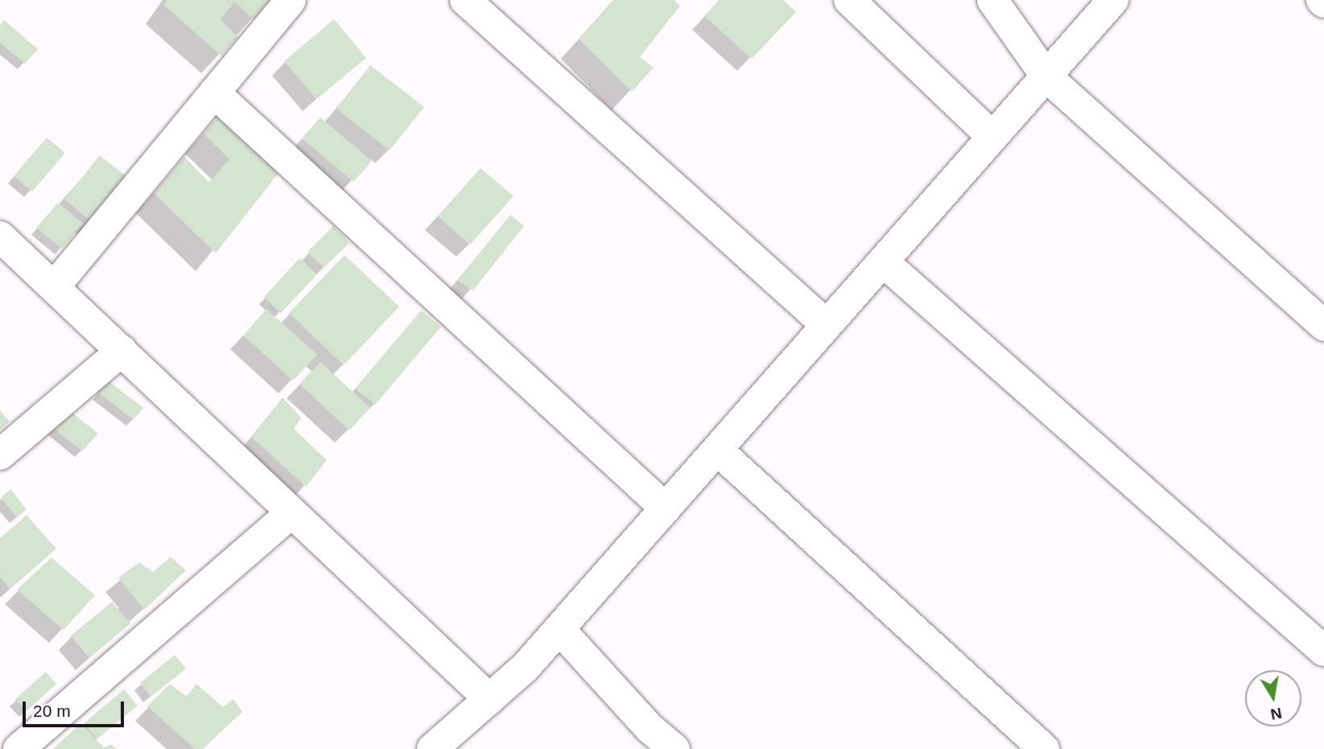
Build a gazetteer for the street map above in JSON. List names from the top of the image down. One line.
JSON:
{"scale_bar":"20 m","north":"bottom"}
